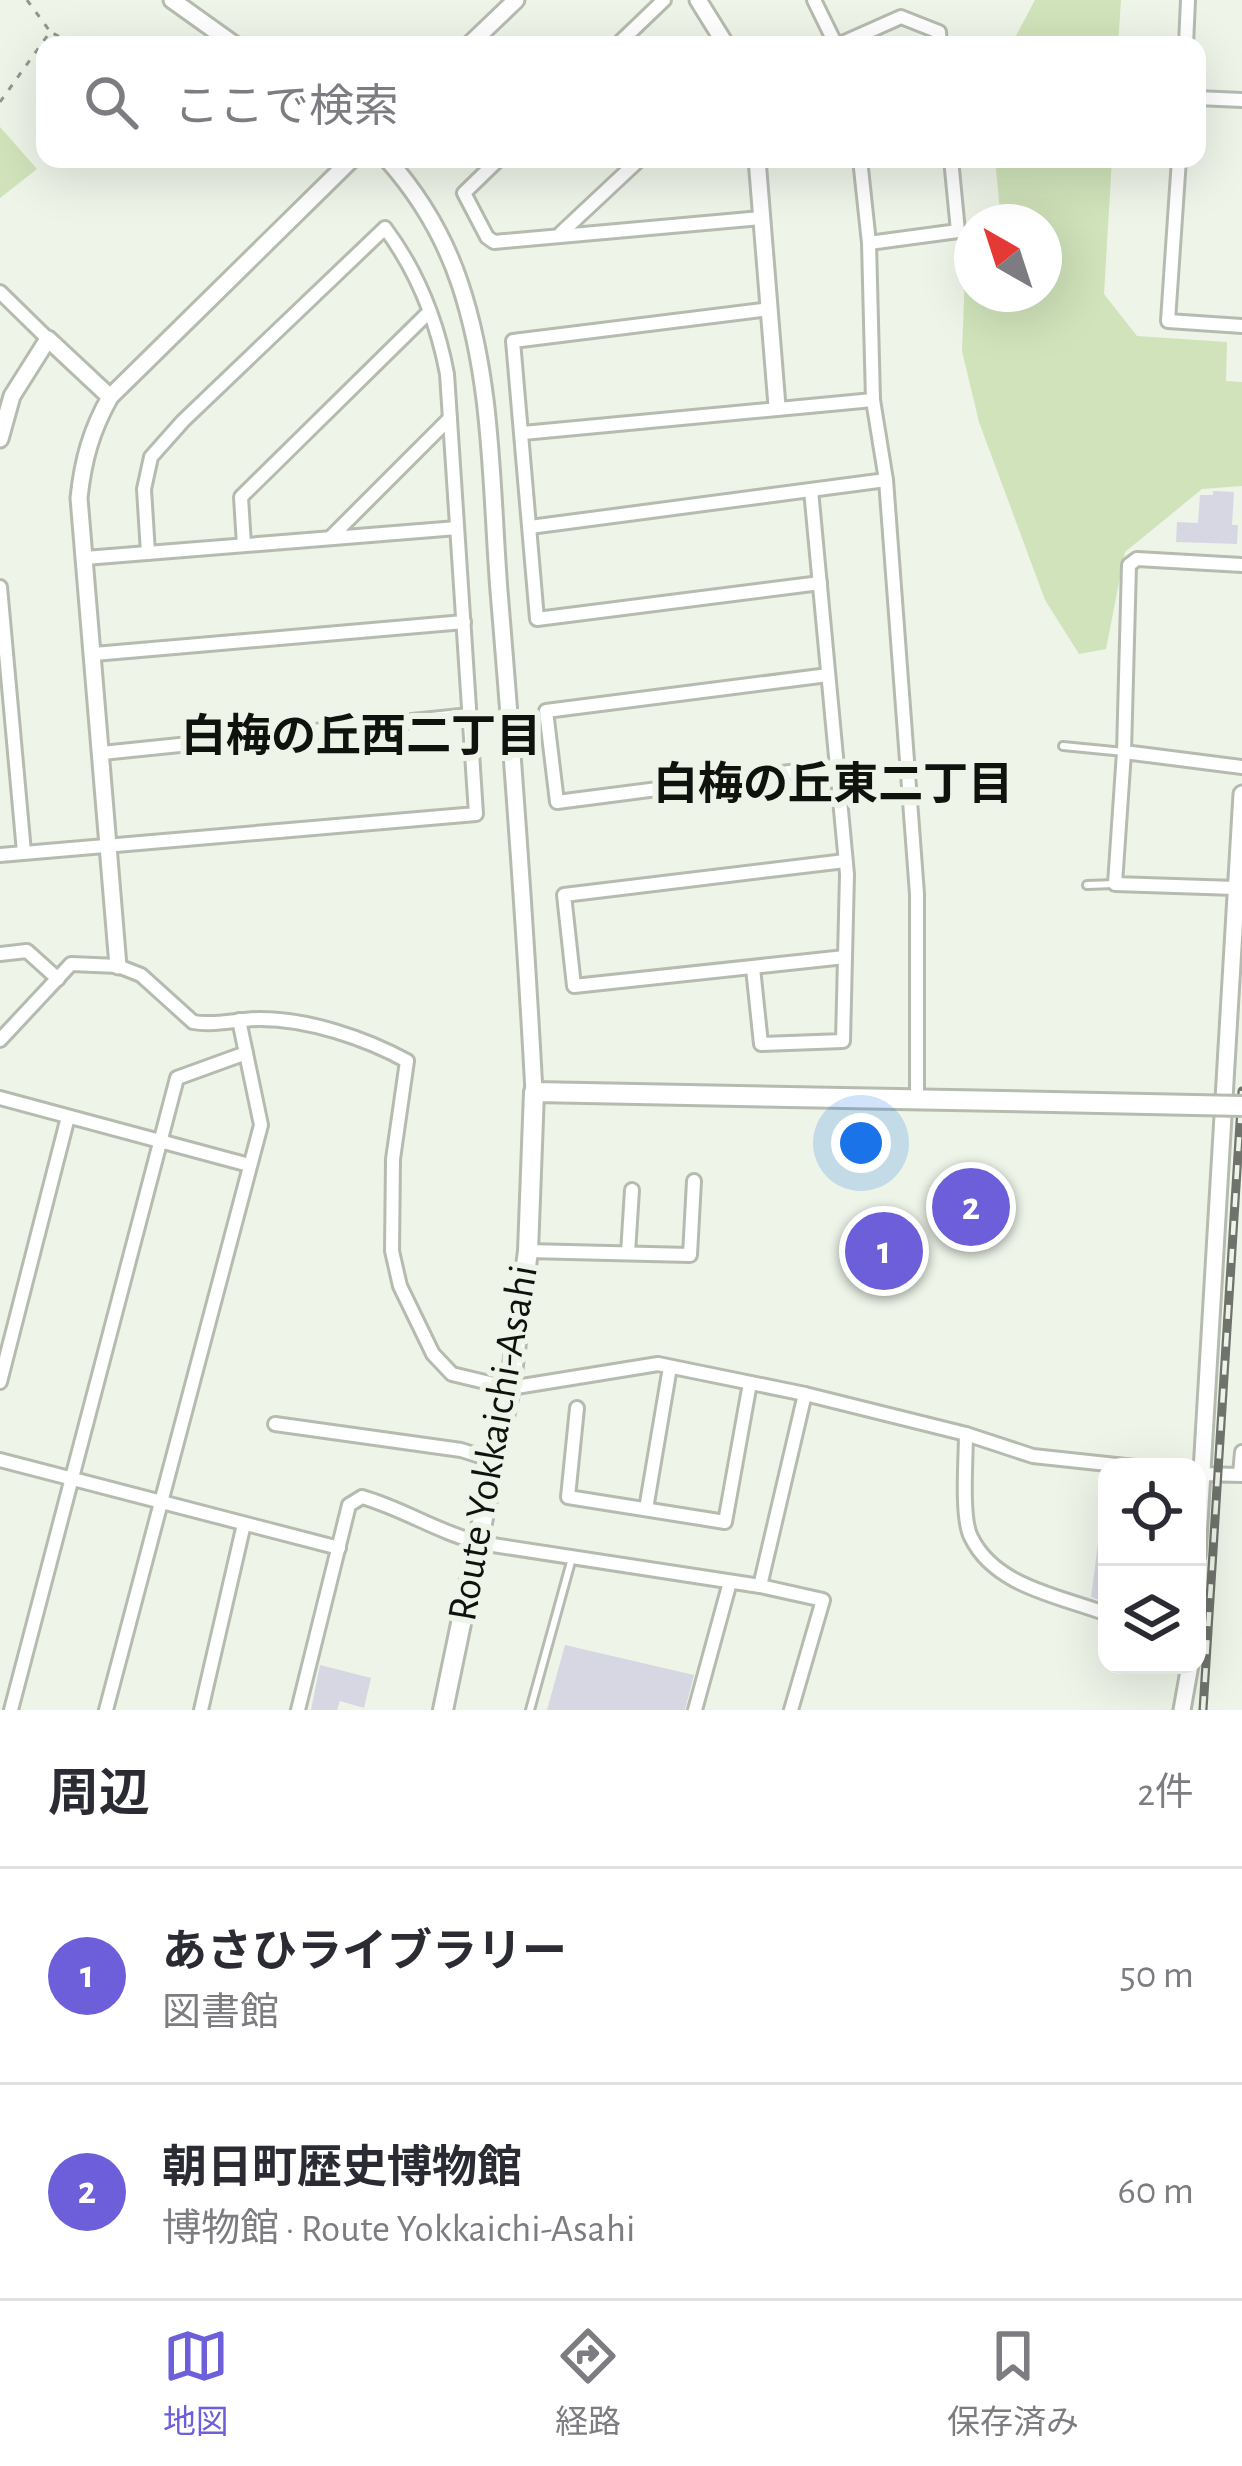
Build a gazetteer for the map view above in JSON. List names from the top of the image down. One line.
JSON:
{"streets":{"main road":["Route Yokkaichi-Asahi"]},"districts":["白梅の丘西二丁目","白梅の丘東二丁目"],"north":"top left","page":{"search":"ここで検索","pins":["2","1"],"heading":["周辺","2件"],"list":[{"mark":"1","name":"あさひライブラリー","note":"図書館","value":"50 m"},{"mark":"2","name":"朝日町歴史博物館","note":"博物館 · Route Yokkaichi-Asahi","value":"60 m"}],"nav":["地図","経路","保存済み"]}}
